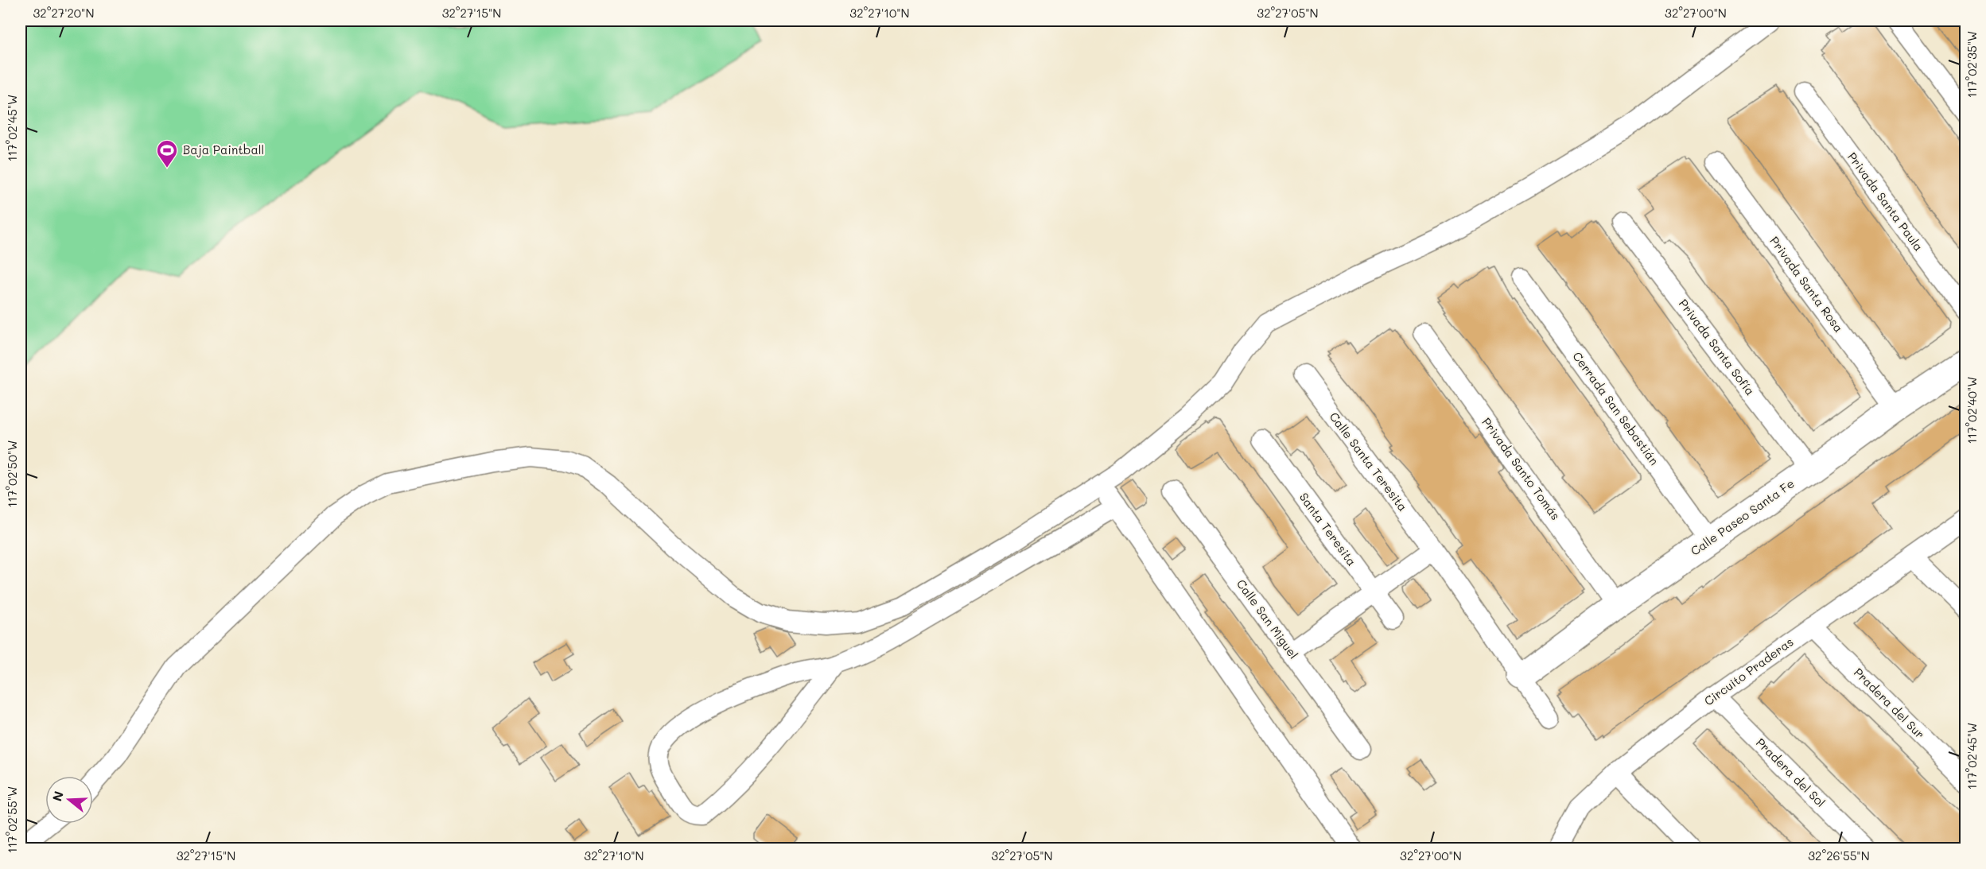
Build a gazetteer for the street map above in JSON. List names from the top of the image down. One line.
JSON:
{"streets":{"street":["Privada Santa Paula","Privada Santa Rosa","Privada Santa Sofía","Cerrada San Sebastián","Calle Santa Teresita","Privada Santo Tomás","Calle Paseo Santa Fe","Santa Teresita","Calle San Miguel","Circuito Praderas","Pradera del Sur","Pradera del Sol"]},"crossings":[["Privada Santa Rosa","Calle Paseo Santa Fe"],["Privada Santa Sofía","Calle Paseo Santa Fe"],["Cerrada San Sebastián","Calle Paseo Santa Fe"],["Calle Santa Teresita","Calle Paseo Santa Fe"],["Privada Santo Tomás","Calle Paseo Santa Fe"],["Circuito Praderas","Pradera del Sur"],["Circuito Praderas","Pradera del Sol"]],"places":{"sports":["Baja Paintball"]},"north":"left","coordinates":["32°27'20\"N","32°27'15\"N","32°27'10\"N","32°27'05\"N","32°27'00\"N","117°02'35\"W","117°02'45\"W","117°02'40\"W","117°02'50\"W","117°02'55\"W","32°26'55\"N"]}
